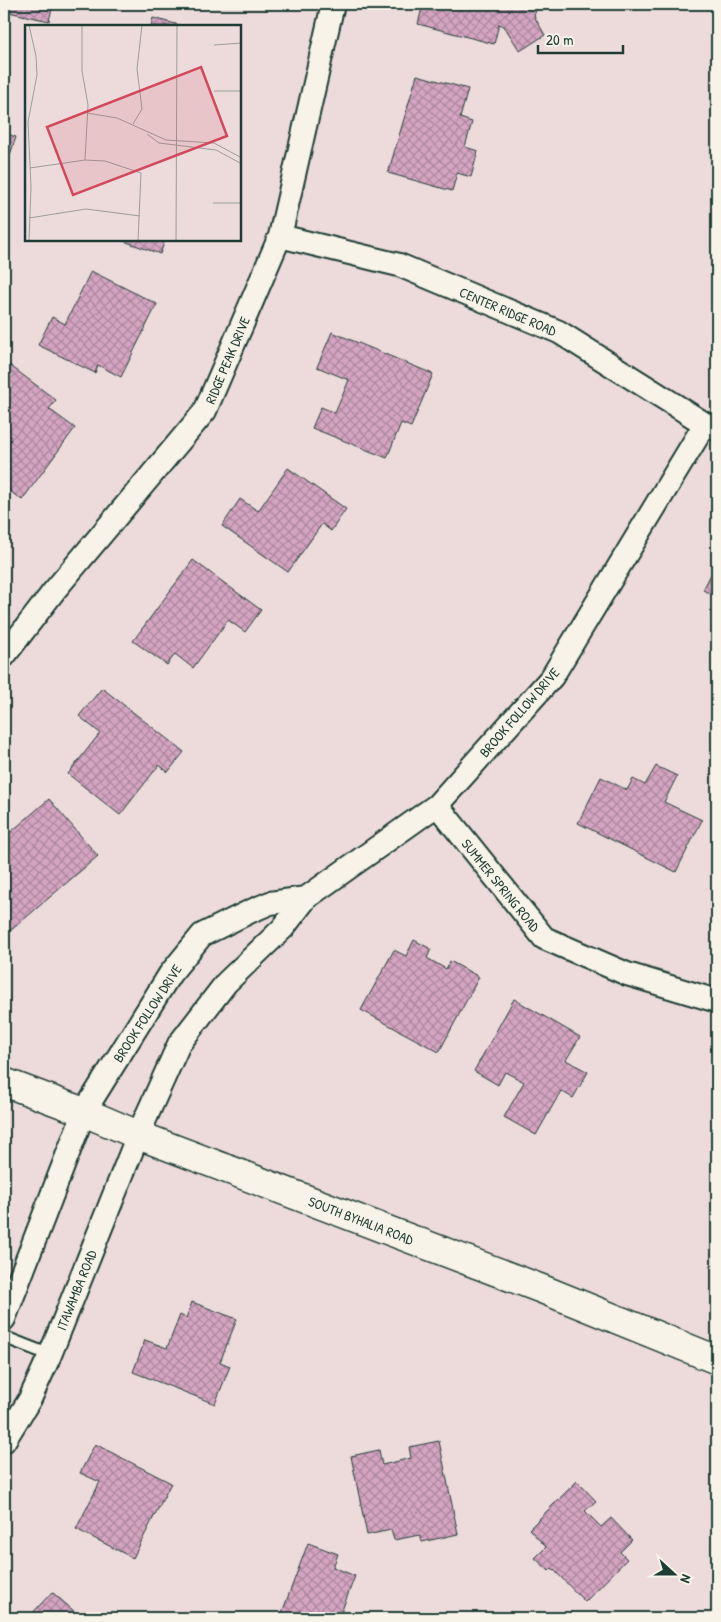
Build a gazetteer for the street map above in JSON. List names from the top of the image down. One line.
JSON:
{"streets":{"main road":["SOUTH BYHALIA ROAD"],"street":["CENTER RIDGE ROAD","RIDGE PEAK DRIVE","BROOK FOLLOW DRIVE","SUMMER SPRING ROAD","ITAWAMBA ROAD"]},"crossings":[["CENTER RIDGE ROAD","RIDGE PEAK DRIVE"],["CENTER RIDGE ROAD","BROOK FOLLOW DRIVE"],["BROOK FOLLOW DRIVE","SUMMER SPRING ROAD"],["BROOK FOLLOW DRIVE","SOUTH BYHALIA ROAD"],["BROOK FOLLOW DRIVE","ITAWAMBA ROAD"],["SOUTH BYHALIA ROAD","ITAWAMBA ROAD"]],"scale_bar":"20 m","north":"right"}
